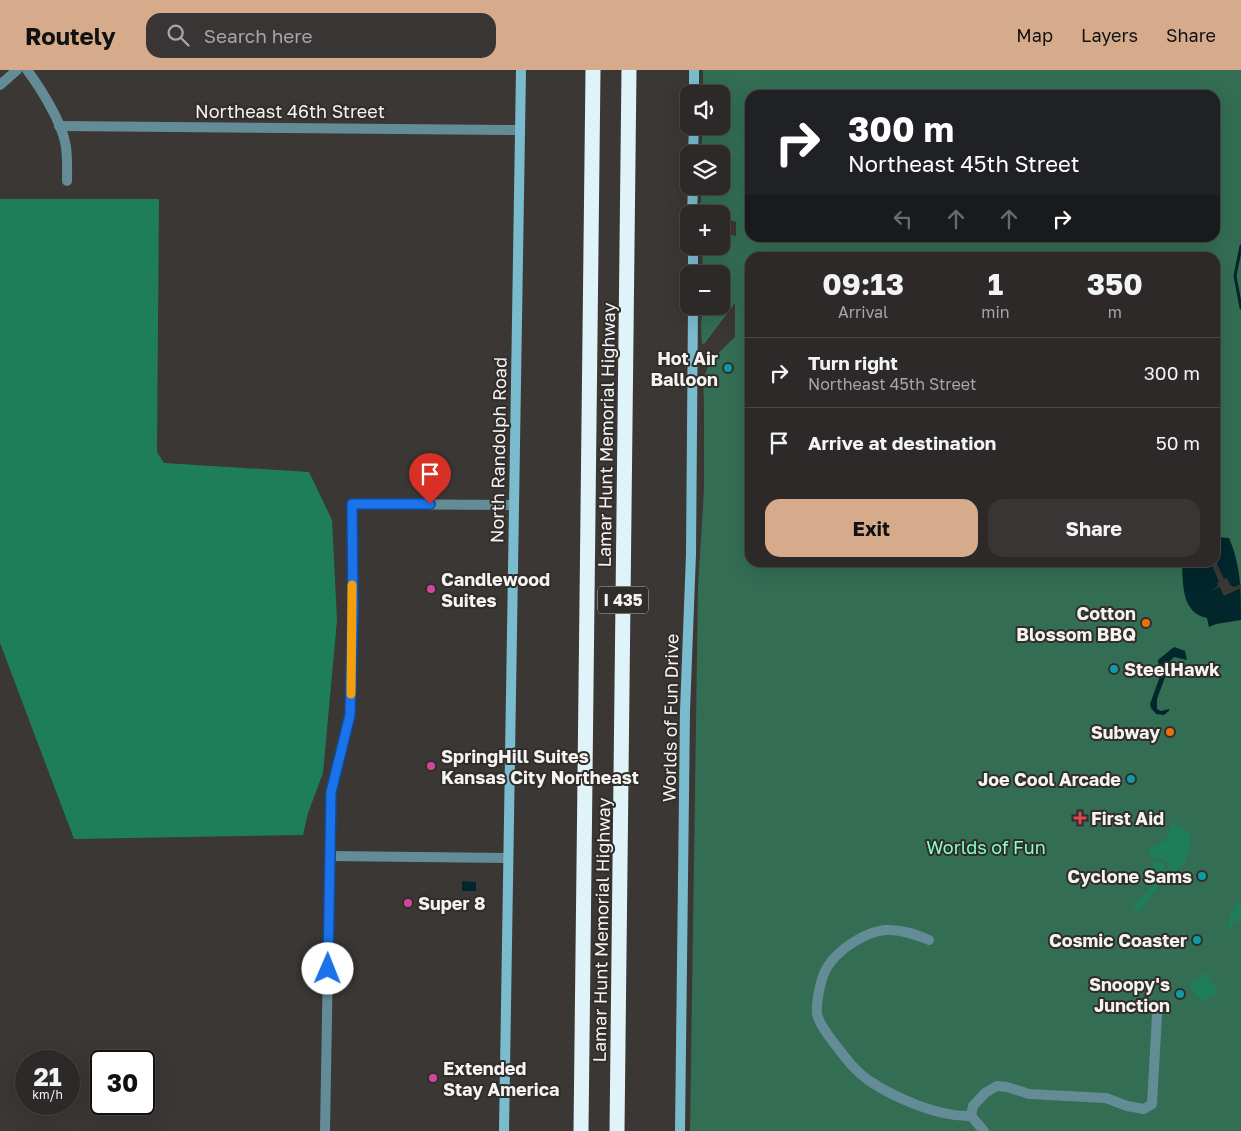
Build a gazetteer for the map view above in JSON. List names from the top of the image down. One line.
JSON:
{"streets":{"highway":["Lamar Hunt Memorial Highway","I 435"],"main road":["North Randolph Road","Worlds of Fun Drive"],"street":["Northeast 46th Street"]},"crossings":[["Northeast 46th Street","North Randolph Road"]],"parks":["Worlds of Fun"],"places":{"other":["Hot Air Balloon","Candlewood Suites","Cotton Blossom BBQ","SteelHawk","Subway","SpringHill Suites Kansas City Northeast","Joe Cool Arcade","Cyclone Sams","Super 8","Cosmic Coaster","Snoopy's Junction","Extended Stay America"],"health":["First Aid"]},"page":{"header":"Routely","search":"Search here","nav":["Map","Layers","Share"],"map_buttons":["+","−"],"turn":["300 m","Northeast 45th Street"],"eta":["09:13","Arrival","1","min","350","m"],"list":[{"name":"Turn right","note":"Northeast 45th Street","value":"300 m"},{"name":"Arrive at destination","value":"50 m"}],"buttons":["Exit","Share"],"speed":"21 km/h","limit":"30"}}
